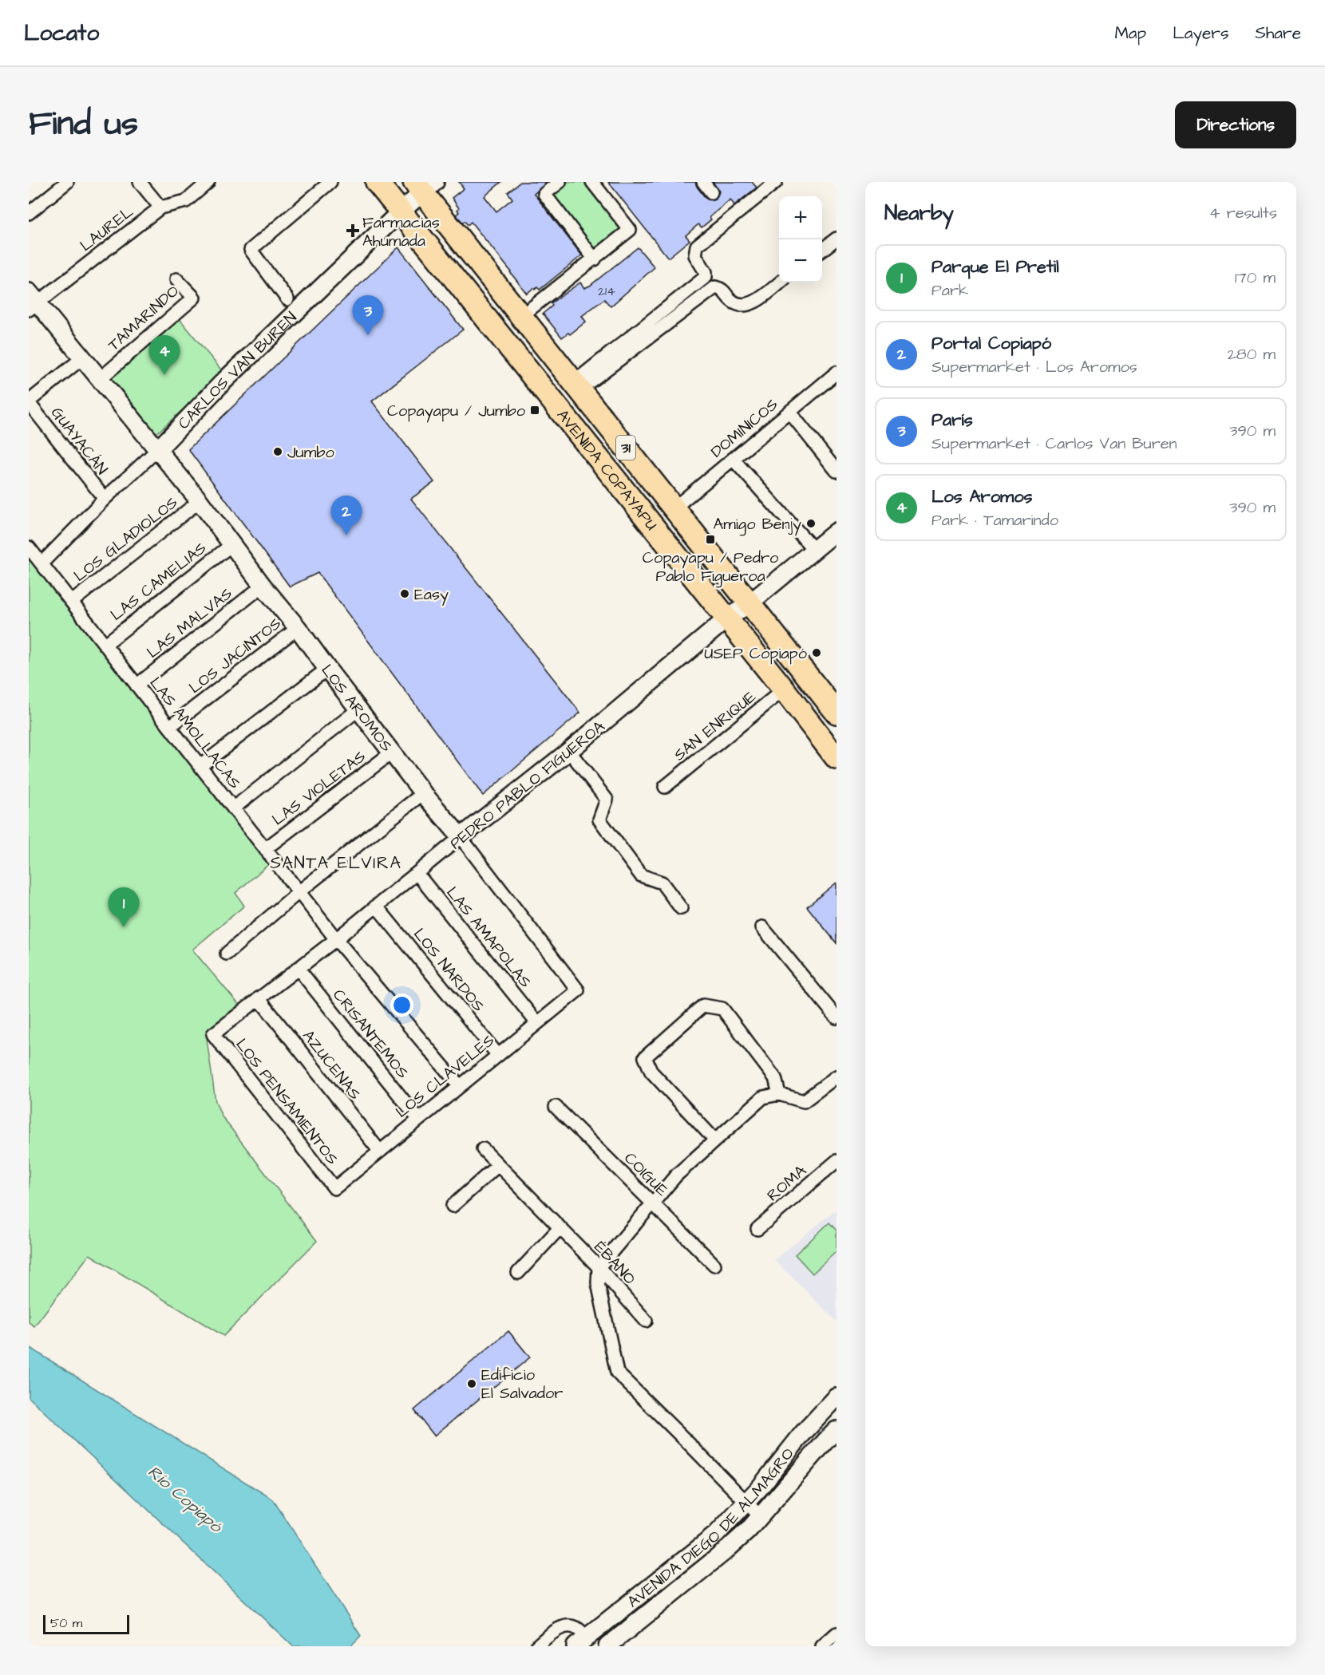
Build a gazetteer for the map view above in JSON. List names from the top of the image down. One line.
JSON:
{"streets":{"highway":["31","AVENIDA COPAYAPU"],"street":["LAUREL","TAMARINDO","CARLOS VAN BUREN","DOMINICOS","GUAYACÁN","LOS GLADIOLOS","LAS CAMELIAS","LAS MALVAS","LOS JACINTOS","LOS AROMOS","SAN ENRIQUE","LAS AMOLLACAS","PEDRO PABLO FIGUEROA","LAS VIOLETAS","LAS AMAPOLAS","LOS NARDOS","CRISANTEMOS","AZUCENAS","LOS CLAVELES","LOS PENSAMIENTOS","COIGUE","ROMA","ÉBANO","AVENIDA DIEGO DE ALMAGRO"]},"crossings":[["LAUREL","LOS AROMOS"],["TAMARINDO","LOS AROMOS"],["CARLOS VAN BUREN","GUAYACÁN"],["CARLOS VAN BUREN","AVENIDA COPAYAPU"],["CARLOS VAN BUREN","LOS AROMOS"],["CARLOS VAN BUREN","LAS AMOLLACAS"],["DOMINICOS","AVENIDA COPAYAPU"],["AVENIDA COPAYAPU","SAN ENRIQUE"],["AVENIDA COPAYAPU","PEDRO PABLO FIGUEROA"],["LOS GLADIOLOS","LOS AROMOS"],["LOS GLADIOLOS","LAS AMOLLACAS"],["LAS CAMELIAS","LOS AROMOS"],["LAS CAMELIAS","LAS AMOLLACAS"],["LAS MALVAS","LOS AROMOS"],["LAS MALVAS","LAS AMOLLACAS"],["LOS JACINTOS","LOS AROMOS"],["LOS JACINTOS","LAS AMOLLACAS"],["LOS AROMOS","PEDRO PABLO FIGUEROA"],["LOS AROMOS","LAS VIOLETAS"],["LOS AROMOS","LOS CLAVELES"],["LAS AMOLLACAS","PEDRO PABLO FIGUEROA"],["LAS AMOLLACAS","LAS VIOLETAS"],["LAS AMOLLACAS","LOS CLAVELES"],["PEDRO PABLO FIGUEROA","LAS AMAPOLAS"],["PEDRO PABLO FIGUEROA","LOS NARDOS"],["PEDRO PABLO FIGUEROA","CRISANTEMOS"],["PEDRO PABLO FIGUEROA","AZUCENAS"],["PEDRO PABLO FIGUEROA","LOS PENSAMIENTOS"],["LAS AMAPOLAS","LOS CLAVELES"],["LOS NARDOS","LOS CLAVELES"],["CRISANTEMOS","LOS CLAVELES"],["AZUCENAS","LOS CLAVELES"],["LOS CLAVELES","LOS PENSAMIENTOS"]],"districts":["SANTA ELVIRA"],"water":["Río Copiapó"],"places":{"health":["Farmacias Ahumada"],"transit":["Copayapu / Jumbo","Copayapu / Pedro Pablo Figueroa"],"other":["Jumbo","Amigo Benjy","Easy","USEP Copiapó","Edificio El Salvador"]},"house_numbers":["214"],"scale_bar":"50 m","page":{"header":"Locato","nav":["Map","Layers","Share"],"title":"Find us","buttons":"Directions","heading":["Nearby","4 results"],"map_buttons":["+","−"],"list":[{"mark":"1","name":"Parque El Pretil","note":"Park","value":"170 m"},{"mark":"2","name":"Portal Copiapó","note":"Supermarket · Los Aromos","value":"280 m"},{"mark":"3","name":"París","note":"Supermarket · Carlos Van Buren","value":"390 m"},{"mark":"4","name":"Los Aromos","note":"Park · Tamarindo","value":"390 m"}],"pins":["3","4","2","1"],"scale":"50 m"}}
